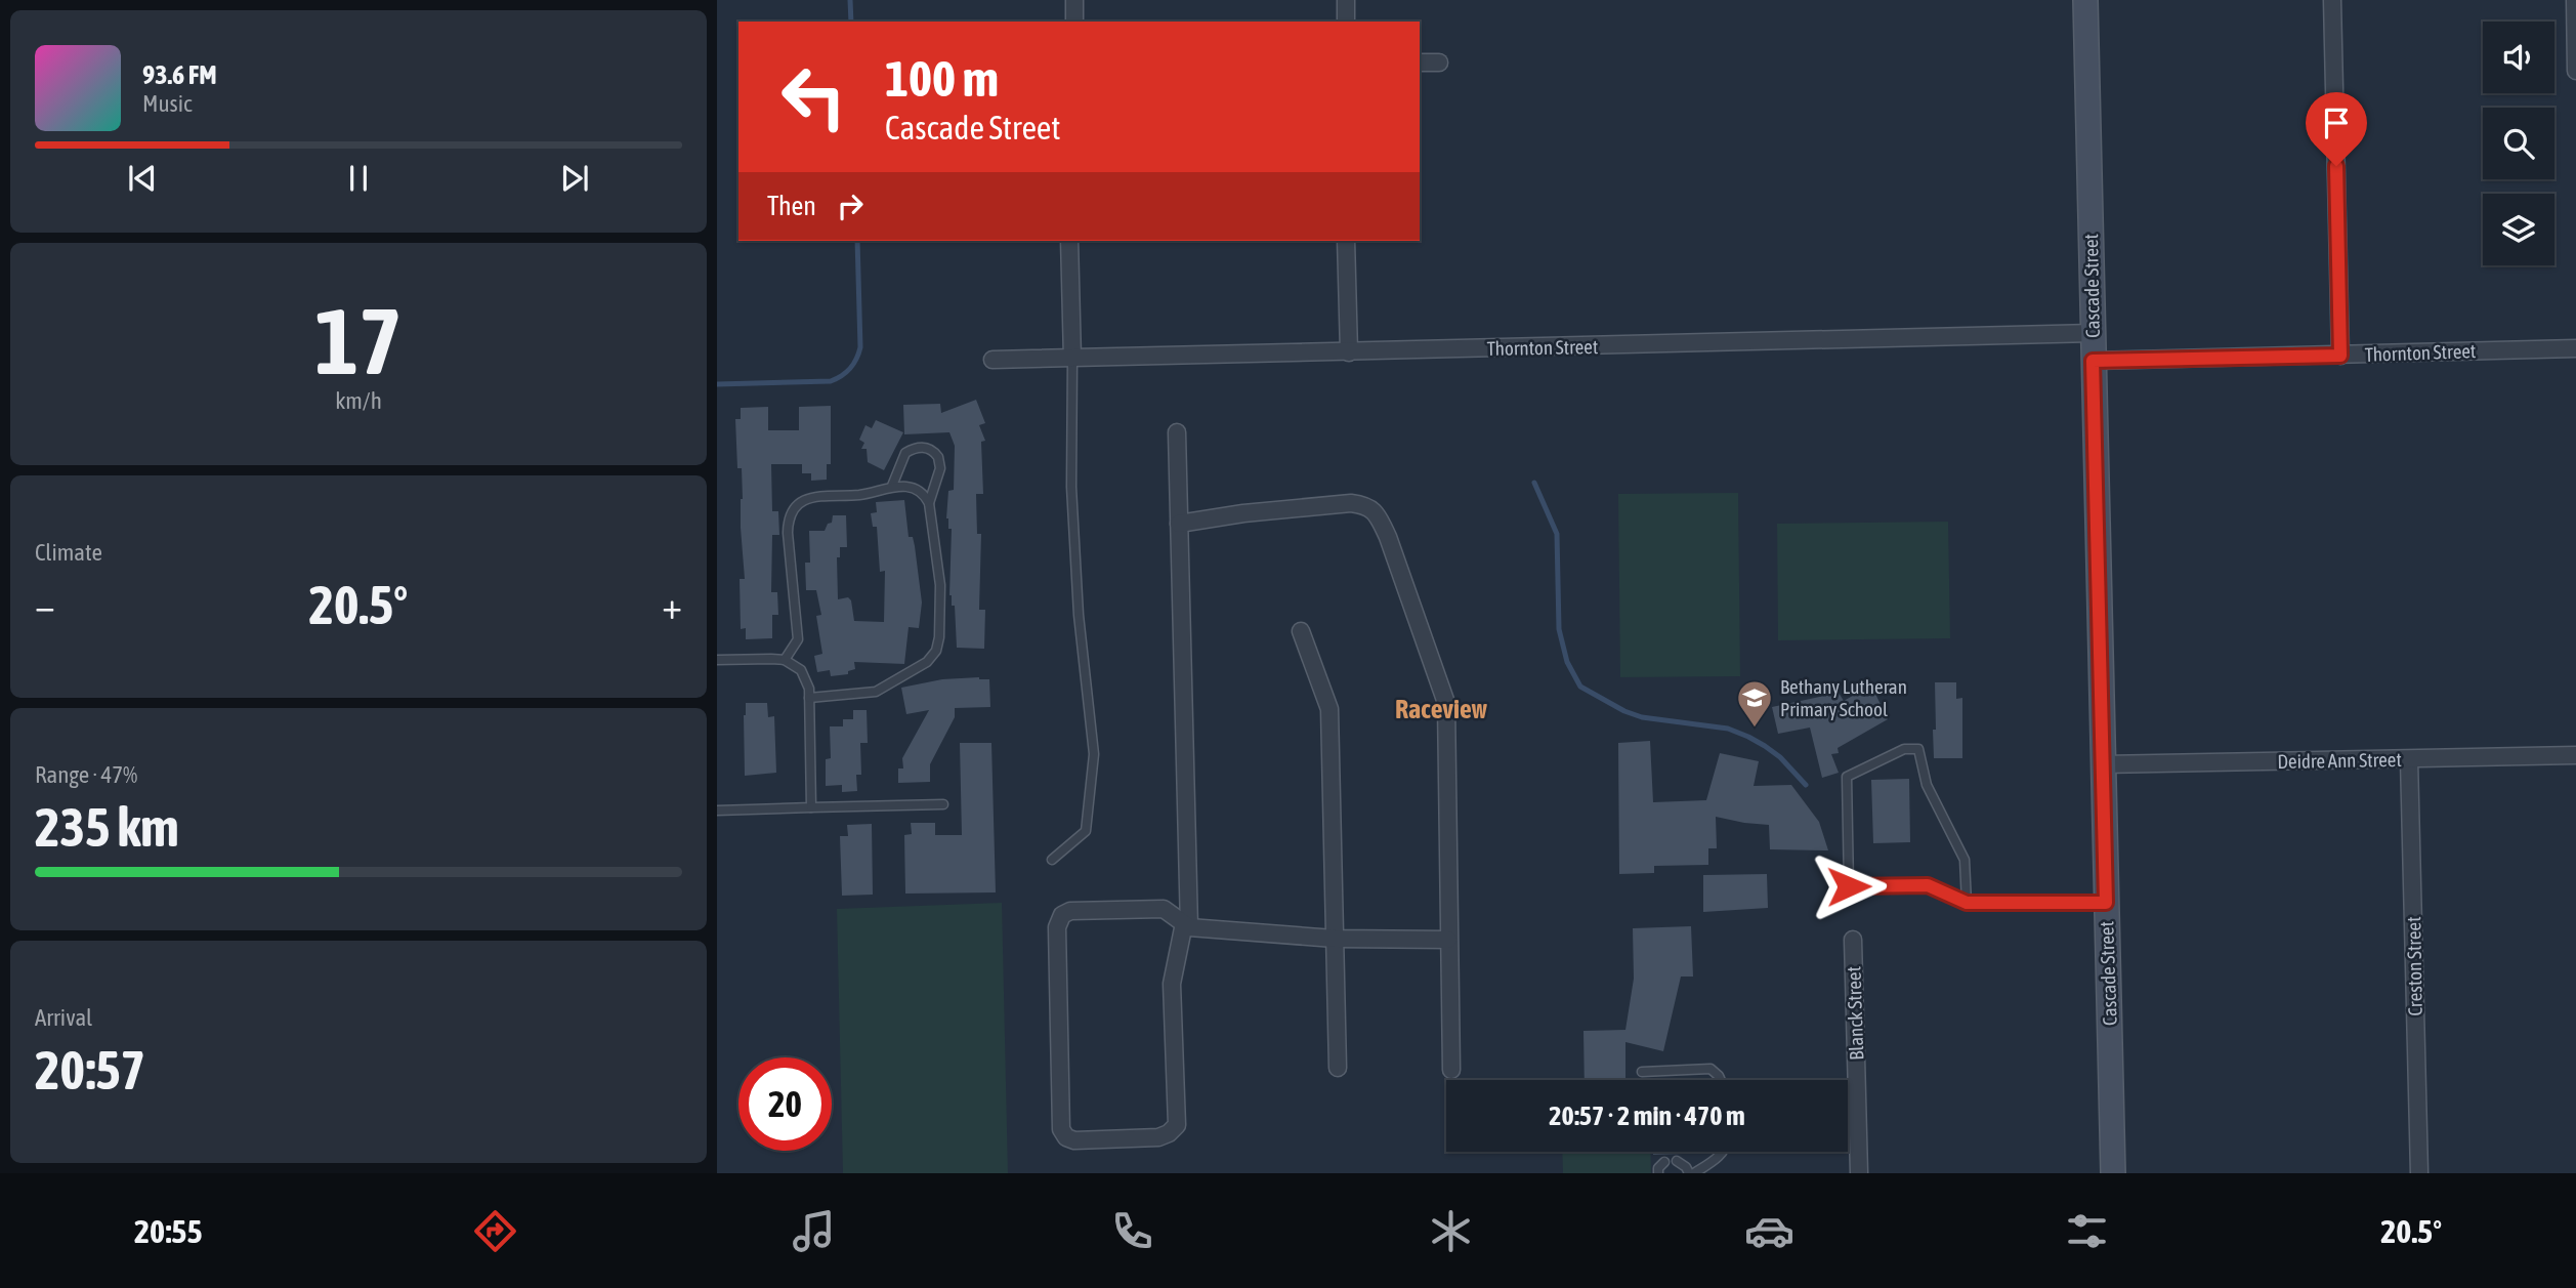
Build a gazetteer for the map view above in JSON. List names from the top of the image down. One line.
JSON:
{"streets":{"main road":["Cascade Street"],"street":["Thornton Street","Deidre Ann Street","Creston Street","Blanck Street"]},"crossings":[["Cascade Street","Thornton Street"],["Cascade Street","Deidre Ann Street"],["Deidre Ann Street","Creston Street"]],"districts":["Raceview"],"places":{"school or university":["Bethany Lutheran Primary School"]},"page":{"turn":["100 m","Cascade Street"],"song":["93.6 FM","Music"],"then":"Then","tile":[["17","km/h"],"Climate",["Range · 47%","235 km"],["Arrival","20:57"]],"heat":["−","20.5°","+"],"limit":"20","trip":"20:57 · 2 min · 470 m","tabs":["20:55","20.5°"]}}
